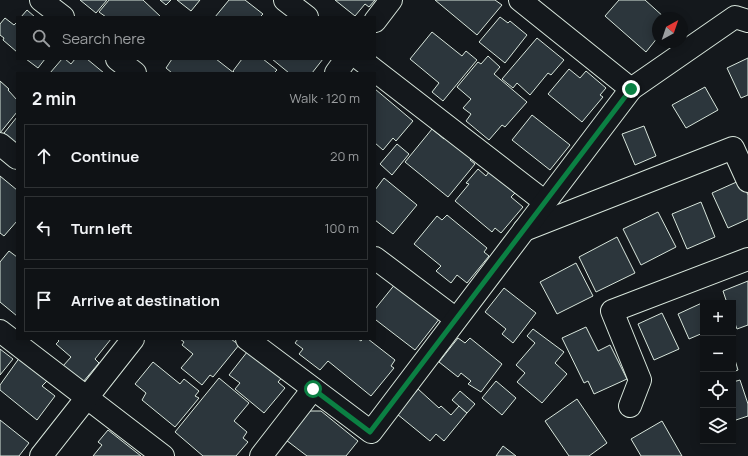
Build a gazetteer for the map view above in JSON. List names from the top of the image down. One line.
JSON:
{"north":"top right","page":{"search":"Search here","heading":["2 min","Walk · 120 m"],"list":[["Continue","20 m"],["Turn left","100 m"],"Arrive at destination"],"map_buttons":["+","−"]}}
